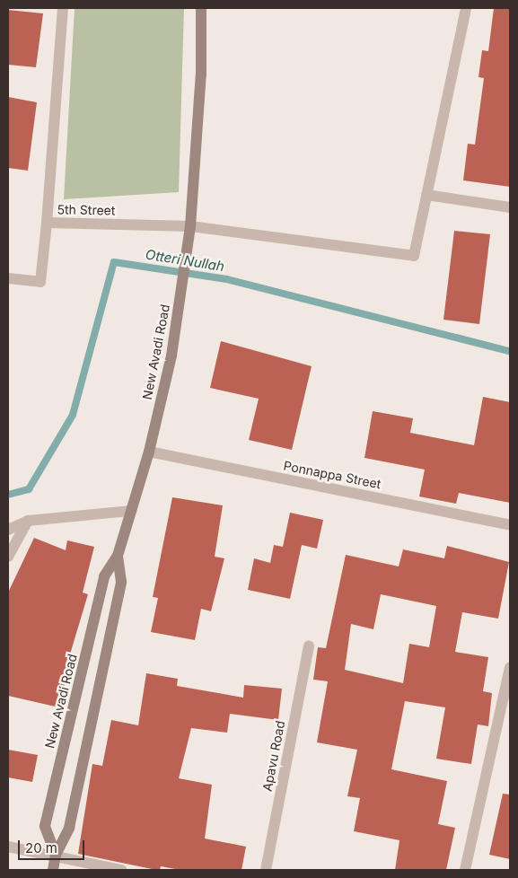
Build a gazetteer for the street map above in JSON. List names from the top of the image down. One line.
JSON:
{"streets":{"main road":["New Avadi Road"],"street":["5th Street","Ponnappa Street","Apavu Road"]},"crossings":[["5th Street","New Avadi Road"],["New Avadi Road","Ponnappa Street"]],"water":["Otteri Nullah"],"scale_bar":"20 m"}
